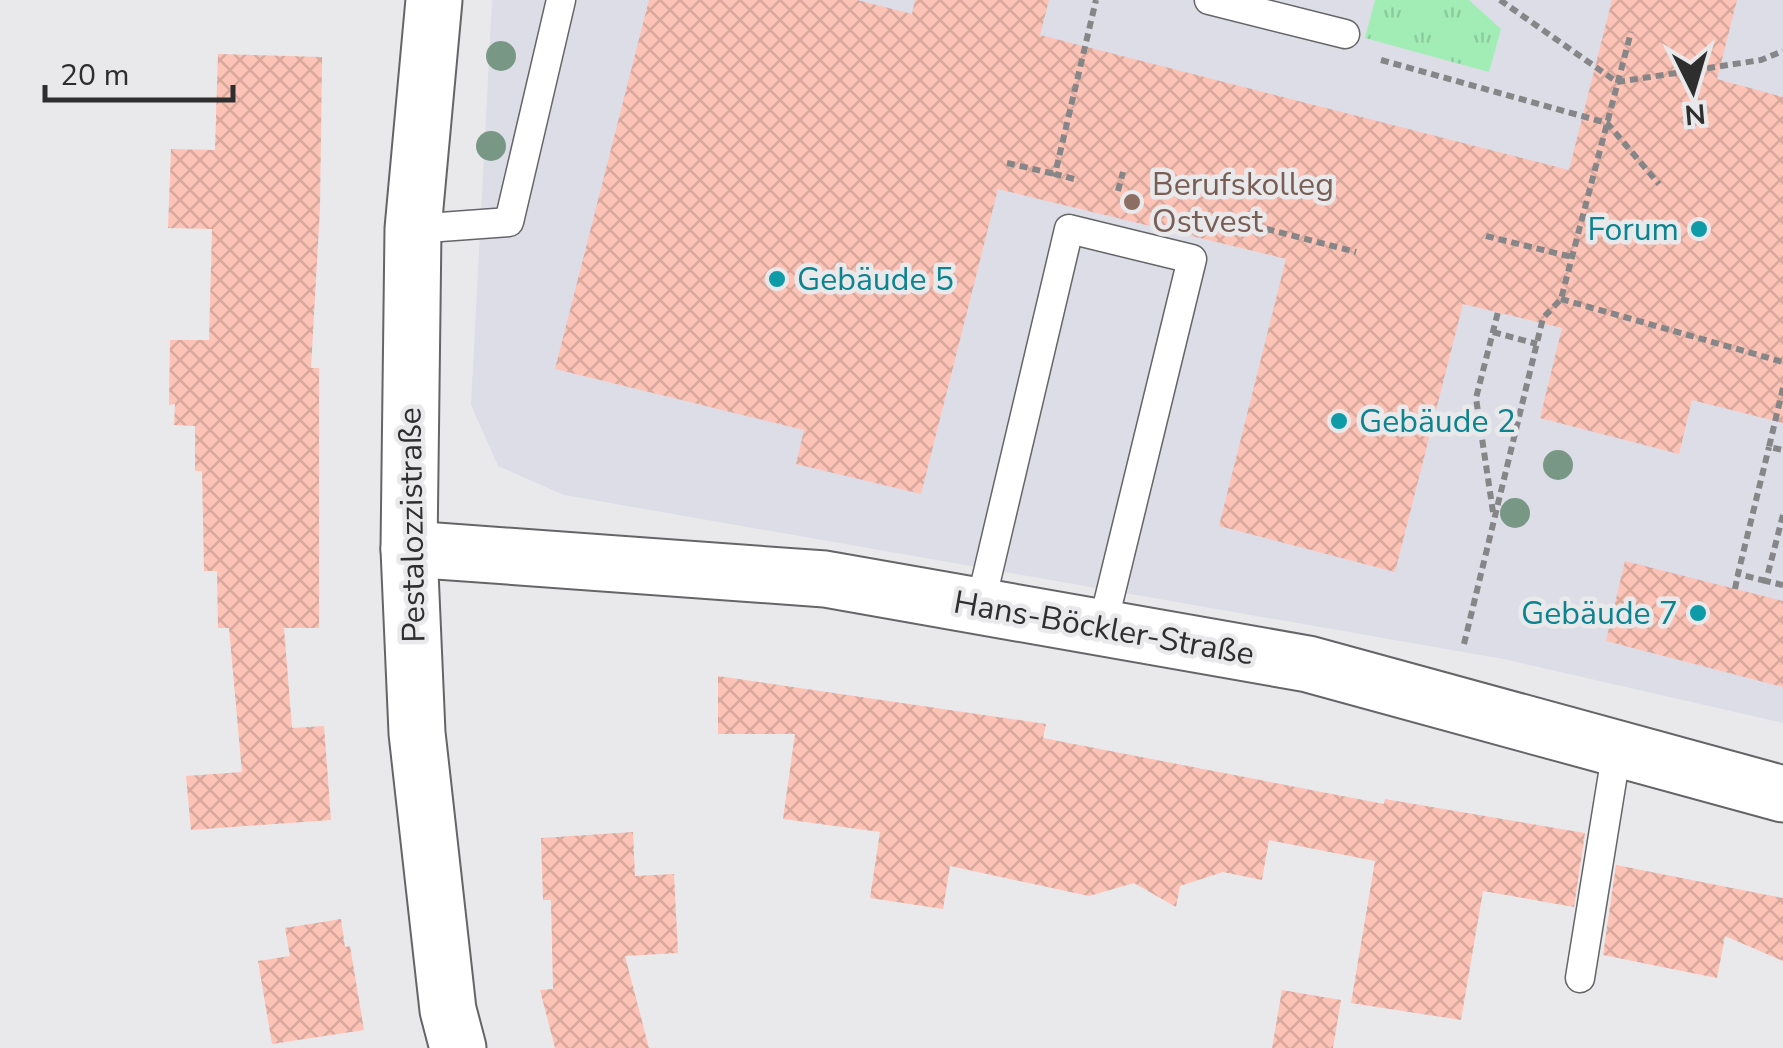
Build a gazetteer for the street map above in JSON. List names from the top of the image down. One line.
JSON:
{"streets":{"street":["Pestalozzistraße","Hans-Böckler-Straße"]},"crossings":[["Pestalozzistraße","Hans-Böckler-Straße"]],"places":["Berufskolleg Ostvest","Forum","Gebäude 5","Gebäude 2","Gebäude 7"],"scale_bar":"20 m","north":"bottom"}
